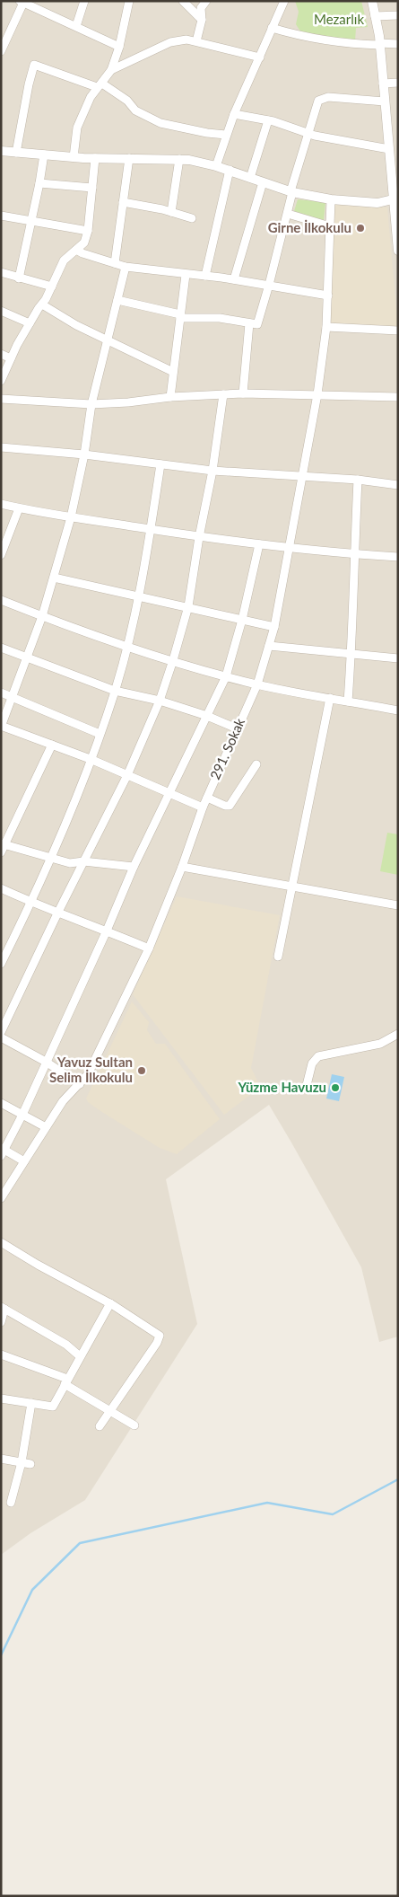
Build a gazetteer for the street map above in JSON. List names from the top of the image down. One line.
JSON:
{"streets":{"street":["291. Sokak"]},"parks":["Mezarlık"],"places":["Girne İlkokulu","Yavuz Sultan Selim İlkokulu","Yüzme Havuzu"]}
